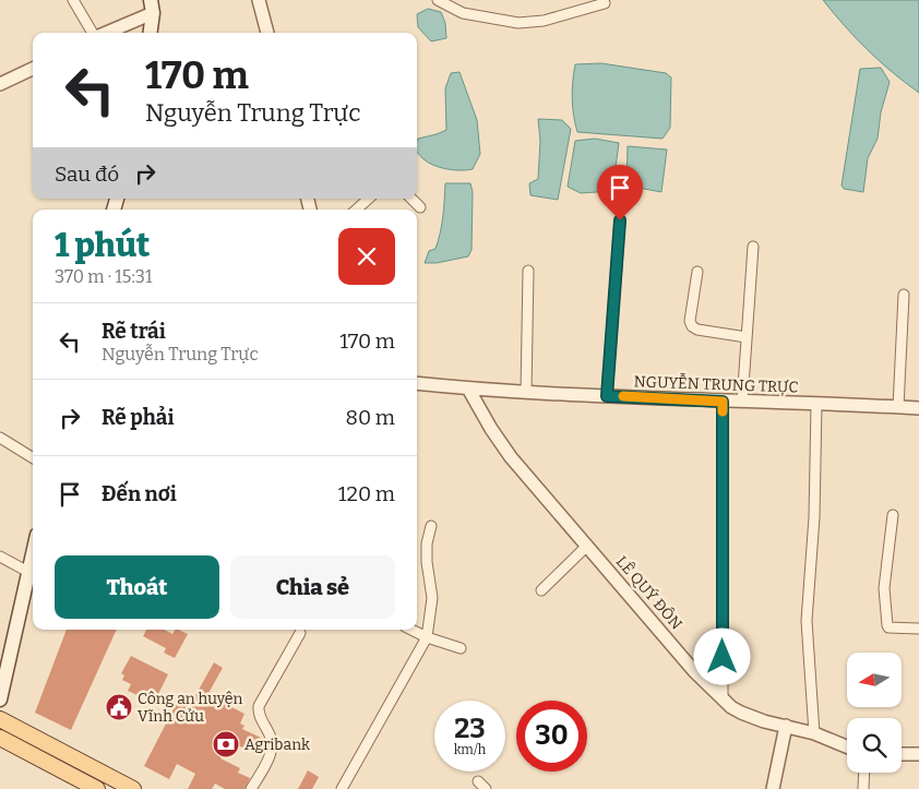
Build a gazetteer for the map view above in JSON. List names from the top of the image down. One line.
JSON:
{"streets":{"street":["NGUYỄN TRUNG TRỰC","LÊ QUÝ ĐÔN"]},"crossings":[["NGUYỄN TRUNG TRỰC","LÊ QUÝ ĐÔN"]],"places":{"public building":["Công an huyện Vĩnh Cửu"],"bank":["Agribank"]},"north":"left","page":{"turn":["170 m","Nguyễn Trung Trực"],"then":"Sau đó","heading":["1 phút","370 m · 15:31"],"list":[{"name":"Rẽ trái","note":"Nguyễn Trung Trực","value":"170 m"},{"name":"Rẽ phải","value":"80 m"},{"name":"Đến nơi","value":"120 m"}],"buttons":["Thoát","Chia sẻ"],"speed":"23 km/h","limit":"30"}}
